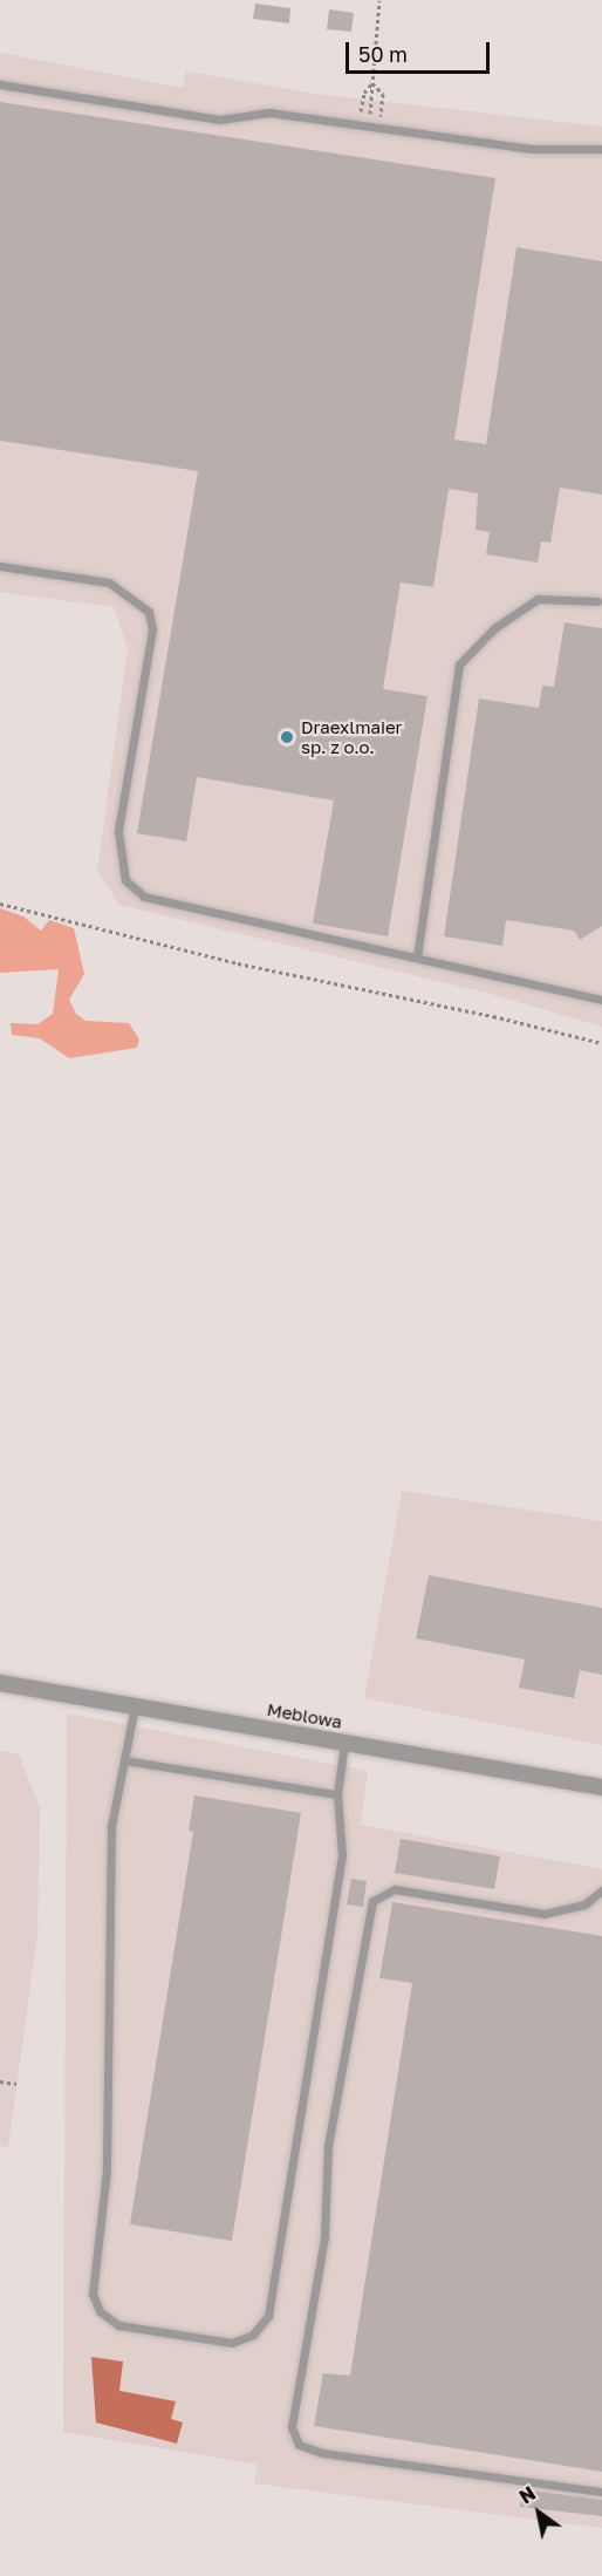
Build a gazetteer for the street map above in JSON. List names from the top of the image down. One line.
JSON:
{"streets":{"street":["Meblowa"]},"places":["Draexlmaier sp. z o.o."],"scale_bar":"50 m","north":"top left"}
